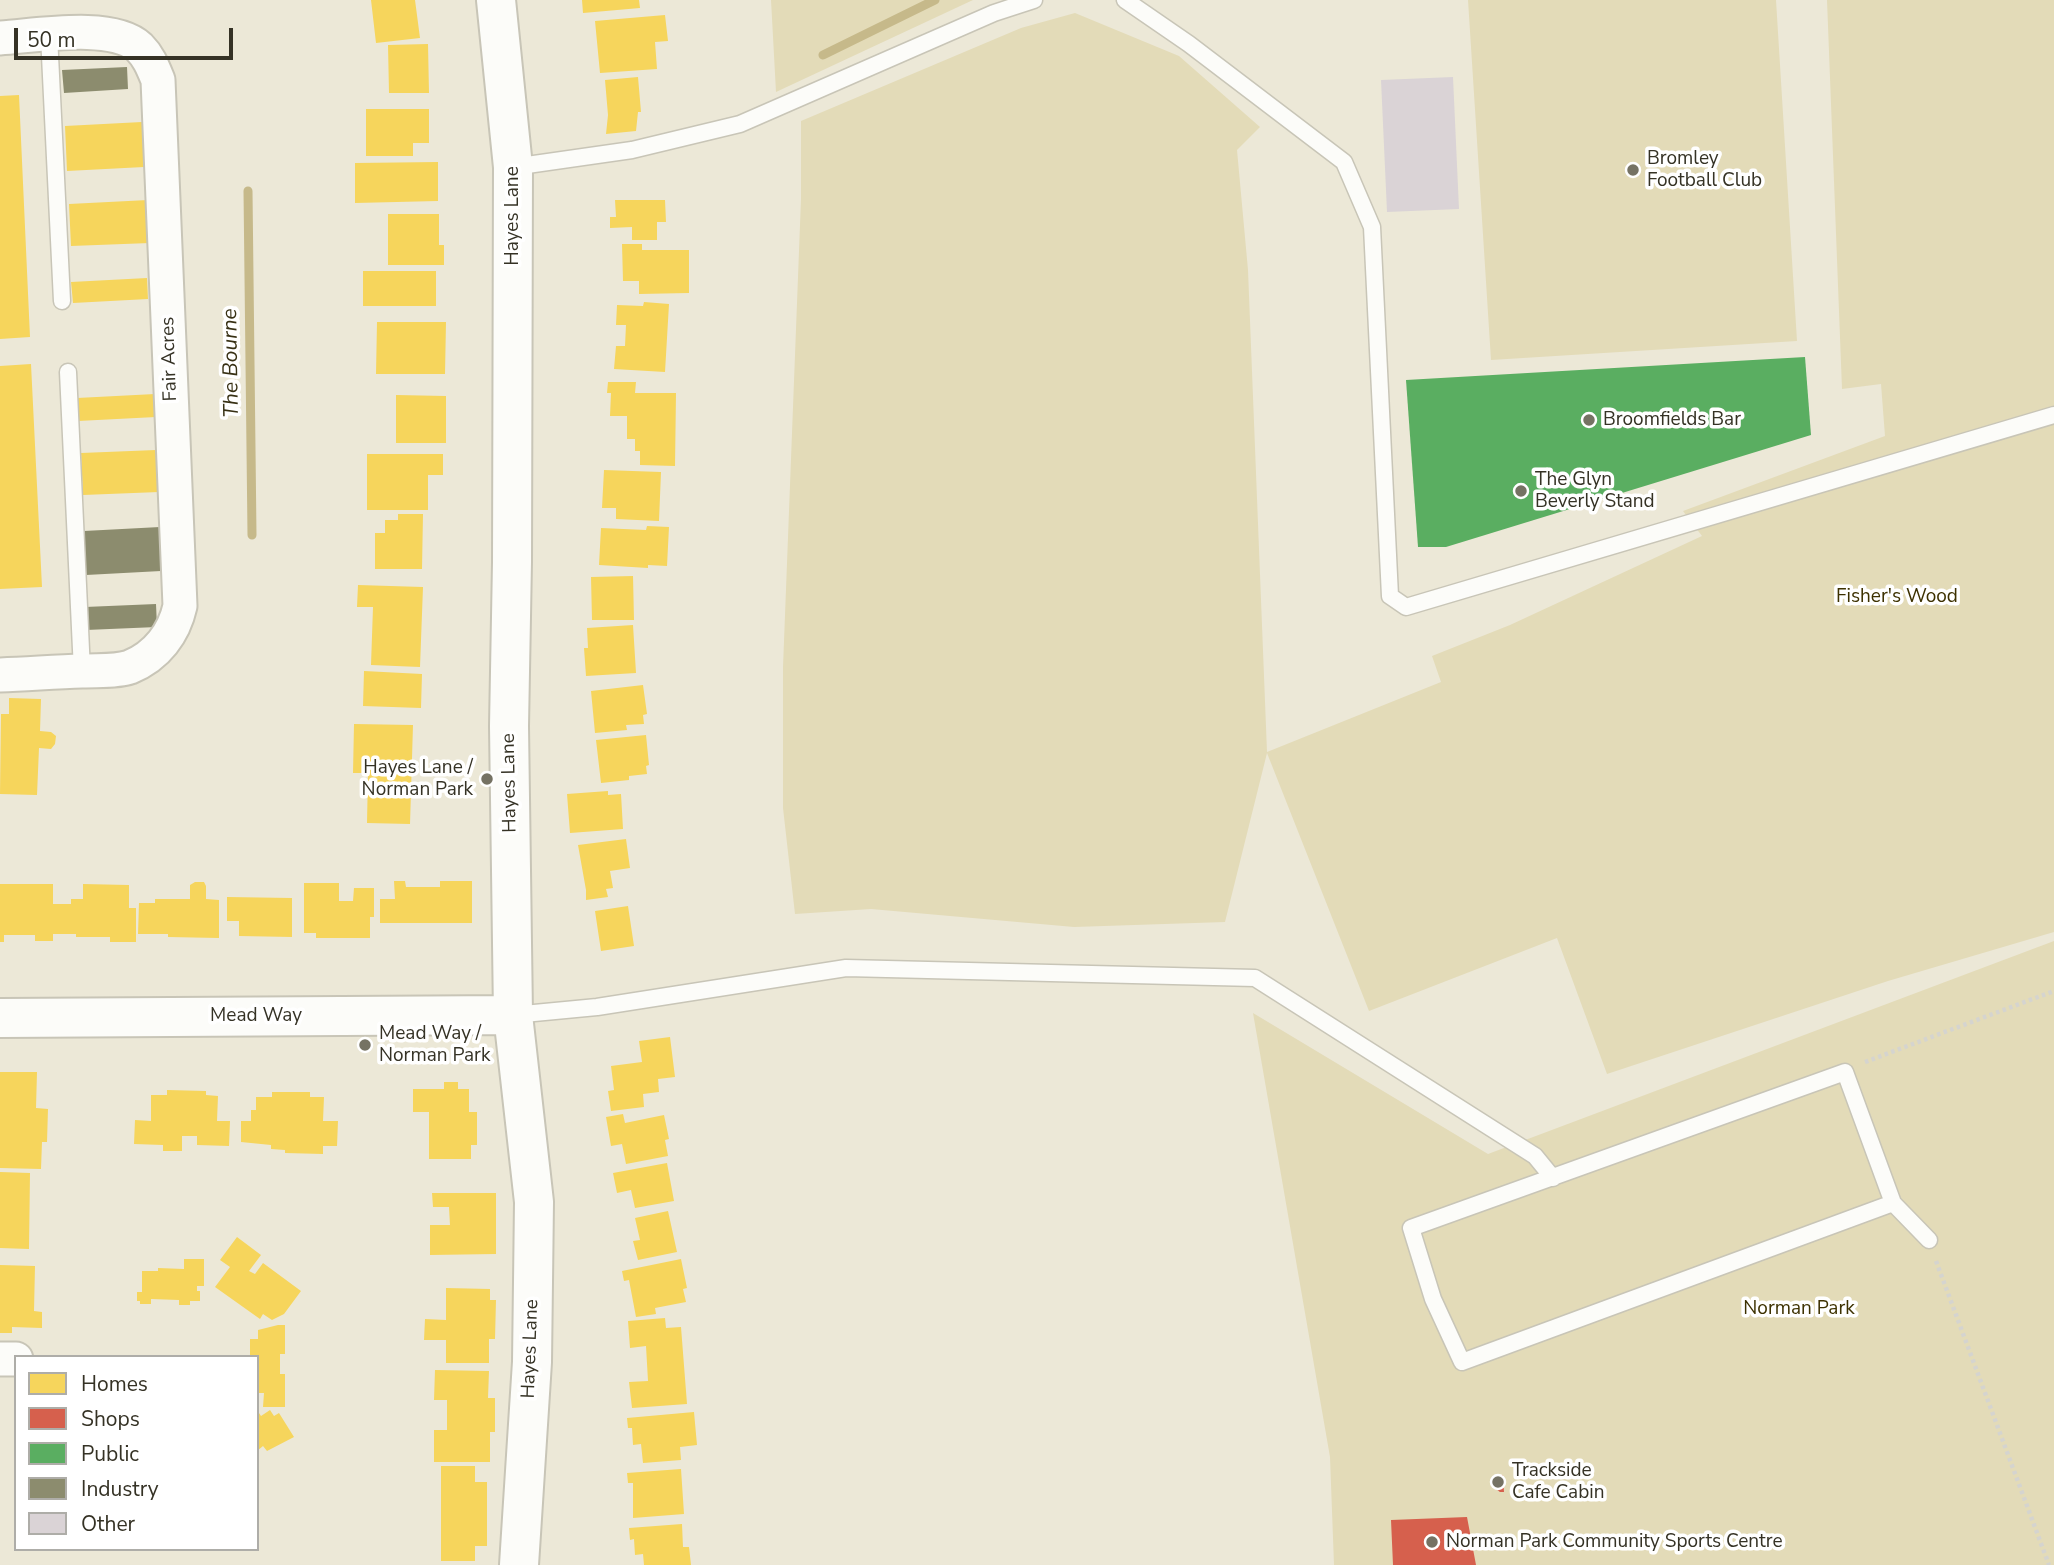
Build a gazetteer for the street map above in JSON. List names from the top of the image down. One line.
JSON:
{"streets":{"main road":["Hayes Lane","Mead Way"],"street":["Fair Acres"]},"crossings":[["Hayes Lane","Mead Way"]],"water":["The Bourne"],"parks":["Fisher's Wood","Norman Park"],"places":["Bromley Football Club","Broomfields Bar","The Glyn Beverly Stand","Hayes Lane / Norman Park","Mead Way / Norman Park","Trackside Cafe Cabin","Norman Park Community Sports Centre"],"legend":["Homes","Shops","Public","Industry","Other"],"scale_bar":"50 m"}
